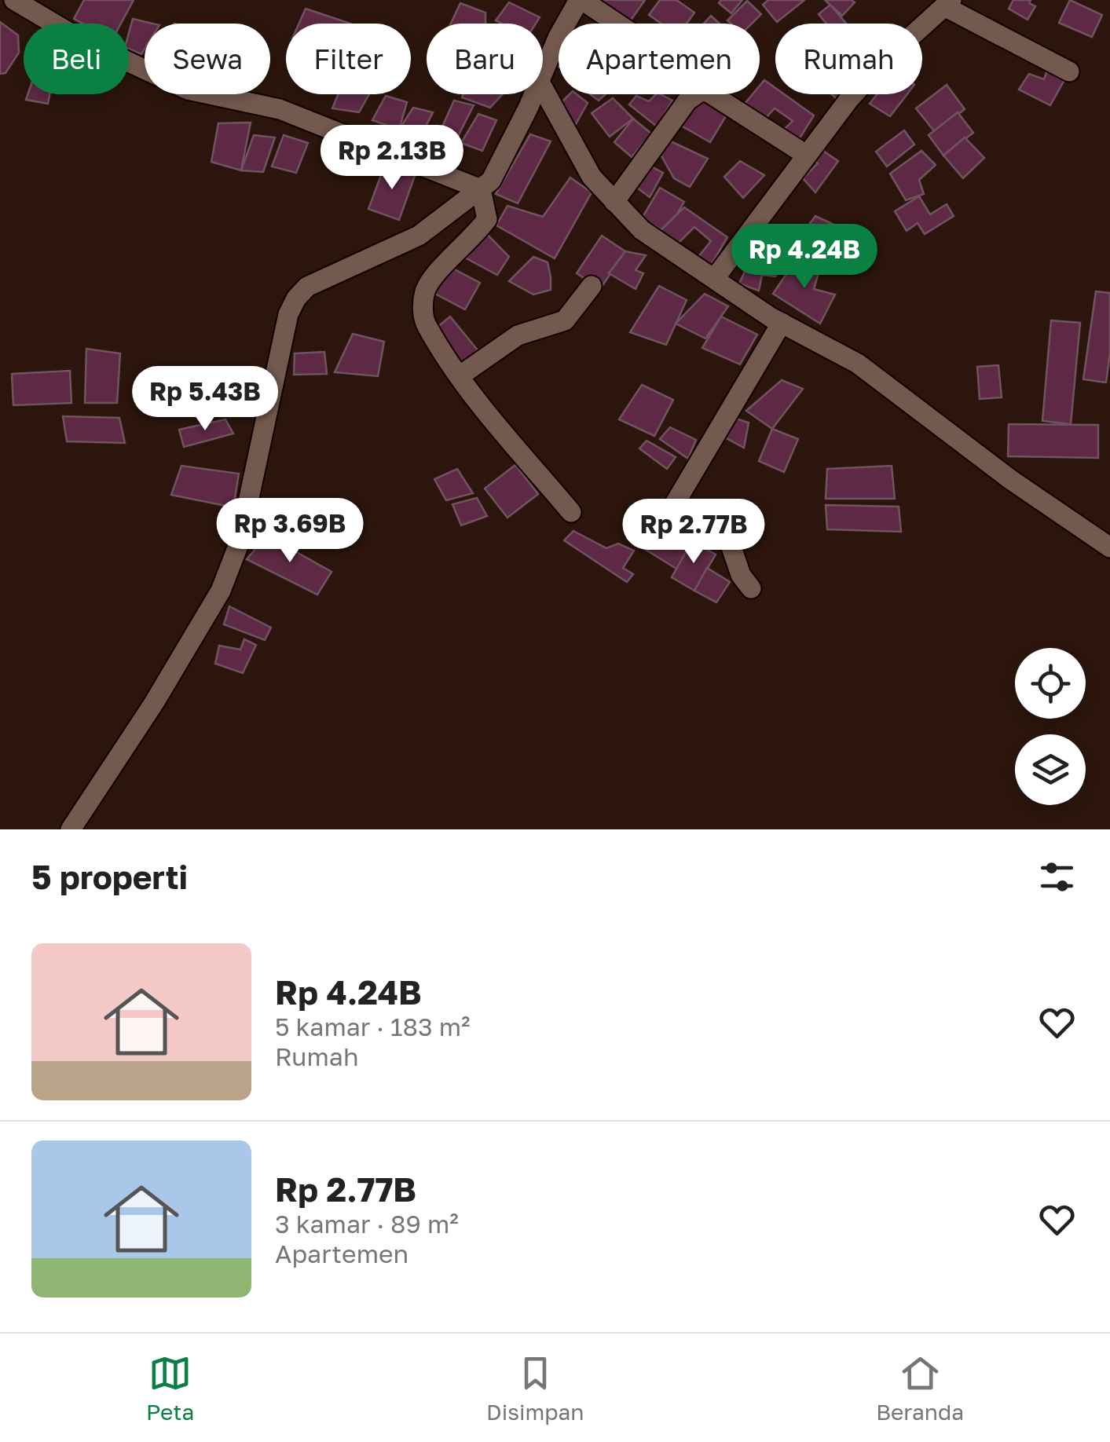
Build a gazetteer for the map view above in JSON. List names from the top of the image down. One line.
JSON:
{"page":{"chip":["Beli","Sewa","Filter","Baru","Apartemen","Rumah"],"price":["Rp 2.13B","Rp 4.24B","Rp 5.43B","Rp 3.69B","Rp 2.77B"],"heading":"5 properti","list":[{"name":"Rp 4.24B","note":"5 kamar · 183 m² · Rumah"},{"name":"Rp 2.77B","note":"3 kamar · 89 m² · Apartemen"}],"tabs":["Peta","Disimpan","Beranda"]}}
